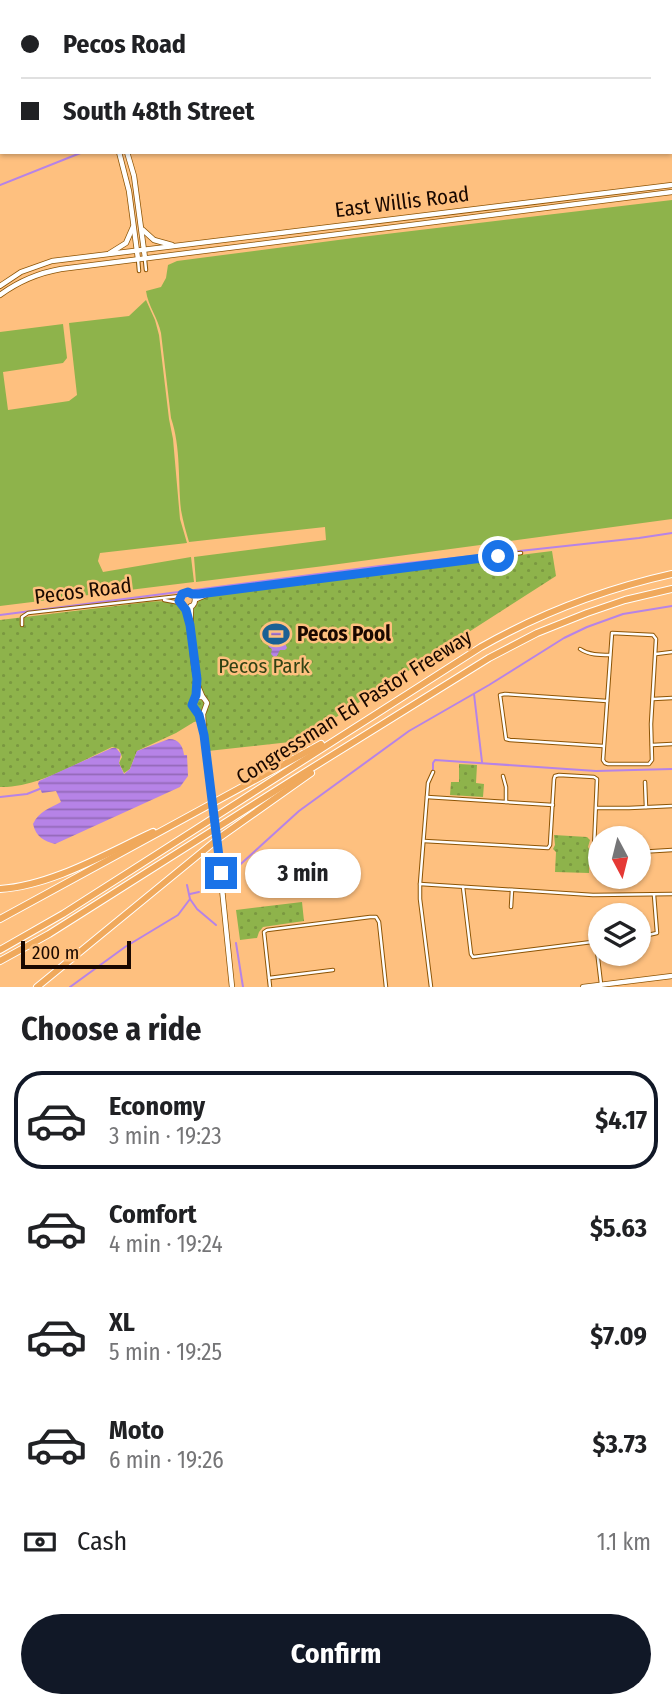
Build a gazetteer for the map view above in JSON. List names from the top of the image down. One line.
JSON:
{"streets":{"highway":["Congressman Ed Pastor Freeway"],"main road":["East Willis Road"],"street":["Pecos Road"]},"parks":["Pecos Park"],"places":{"sports":["Pecos Pool"]},"scale_bar":"200 m","north":"bottom","page":{"banner":["Pecos Road","South 48th Street"],"bubble":"3 min","scale":"200 m","heading":"Choose a ride","list":[{"name":"Economy","note":"3 min · 19:23","value":"$4.17"},{"name":"Comfort","note":"4 min · 19:24","value":"$5.63"},{"name":"XL","note":"5 min · 19:25","value":"$7.09"},{"name":"Moto","note":"6 min · 19:26","value":"$3.73"}],"pay":["Cash","1.1 km"],"buttons":"Confirm"}}
